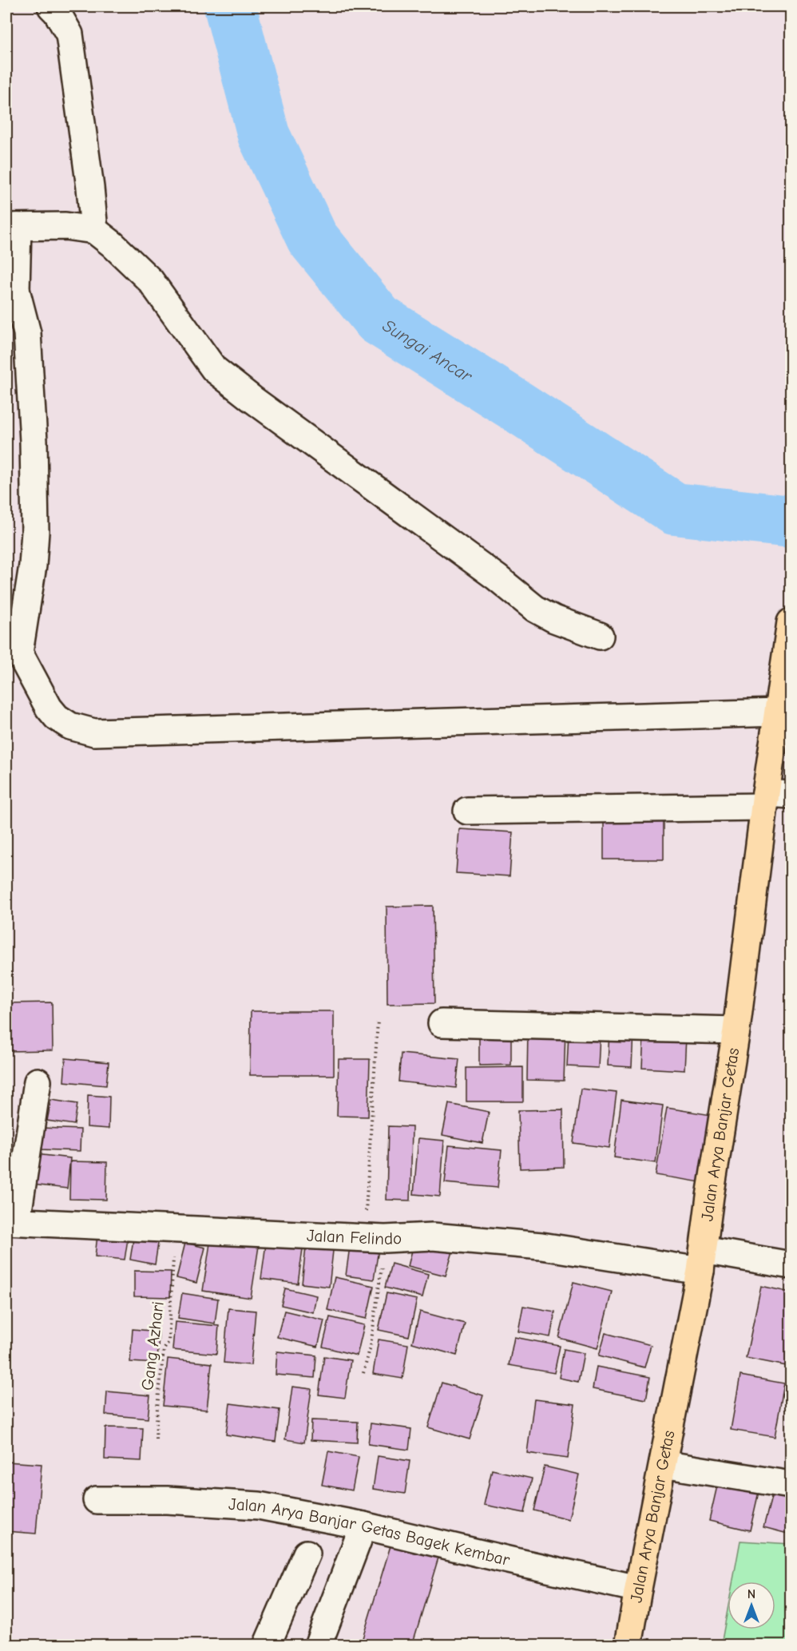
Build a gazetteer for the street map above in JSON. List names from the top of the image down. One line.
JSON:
{"streets":{"highway":["Jalan Arya Banjar Getas"],"street":["Jalan Felindo","Jalan Arya Banjar Getas Bagek Kembar"],"path":["Gang Azhari"]},"crossings":[["Jalan Arya Banjar Getas","Jalan Felindo"],["Jalan Arya Banjar Getas","Jalan Arya Banjar Getas Bagek Kembar"],["Jalan Felindo","Gang Azhari"]],"water":["Sungai Ancar"],"north":"top"}
